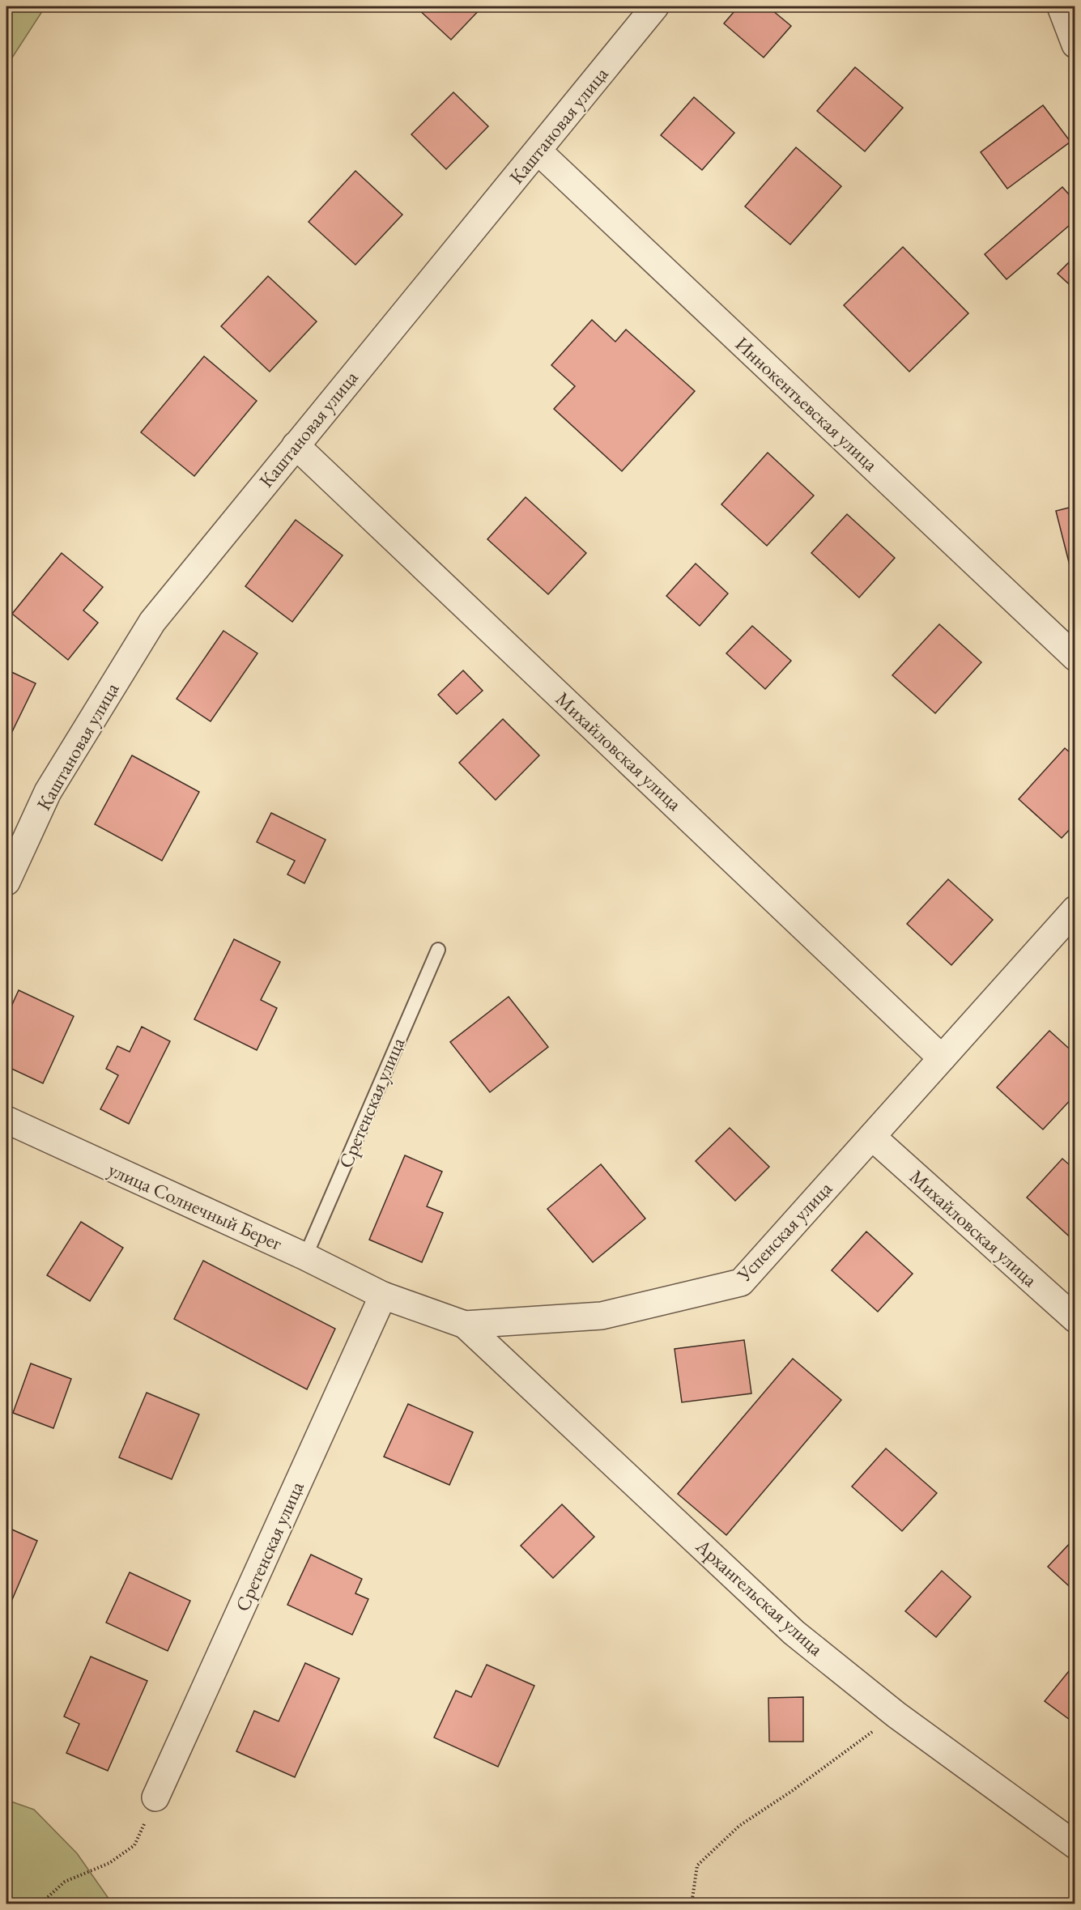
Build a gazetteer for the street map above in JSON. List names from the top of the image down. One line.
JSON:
{"streets":{"street":["Каштановая улица","Иннокентьевская улица","Михайловская улица","Сретенская улица","улица Солнечный Берег","Успенская улица","Архангельская улица"]},"crossings":[["Каштановая улица","Иннокентьевская улица"],["Каштановая улица","Михайловская улица"],["Михайловская улица","Успенская улица"],["Сретенская улица","улица Солнечный Берег"],["Сретенская улица","Успенская улица"],["улица Солнечный Берег","Успенская улица"],["Успенская улица","Архангельская улица"]]}
